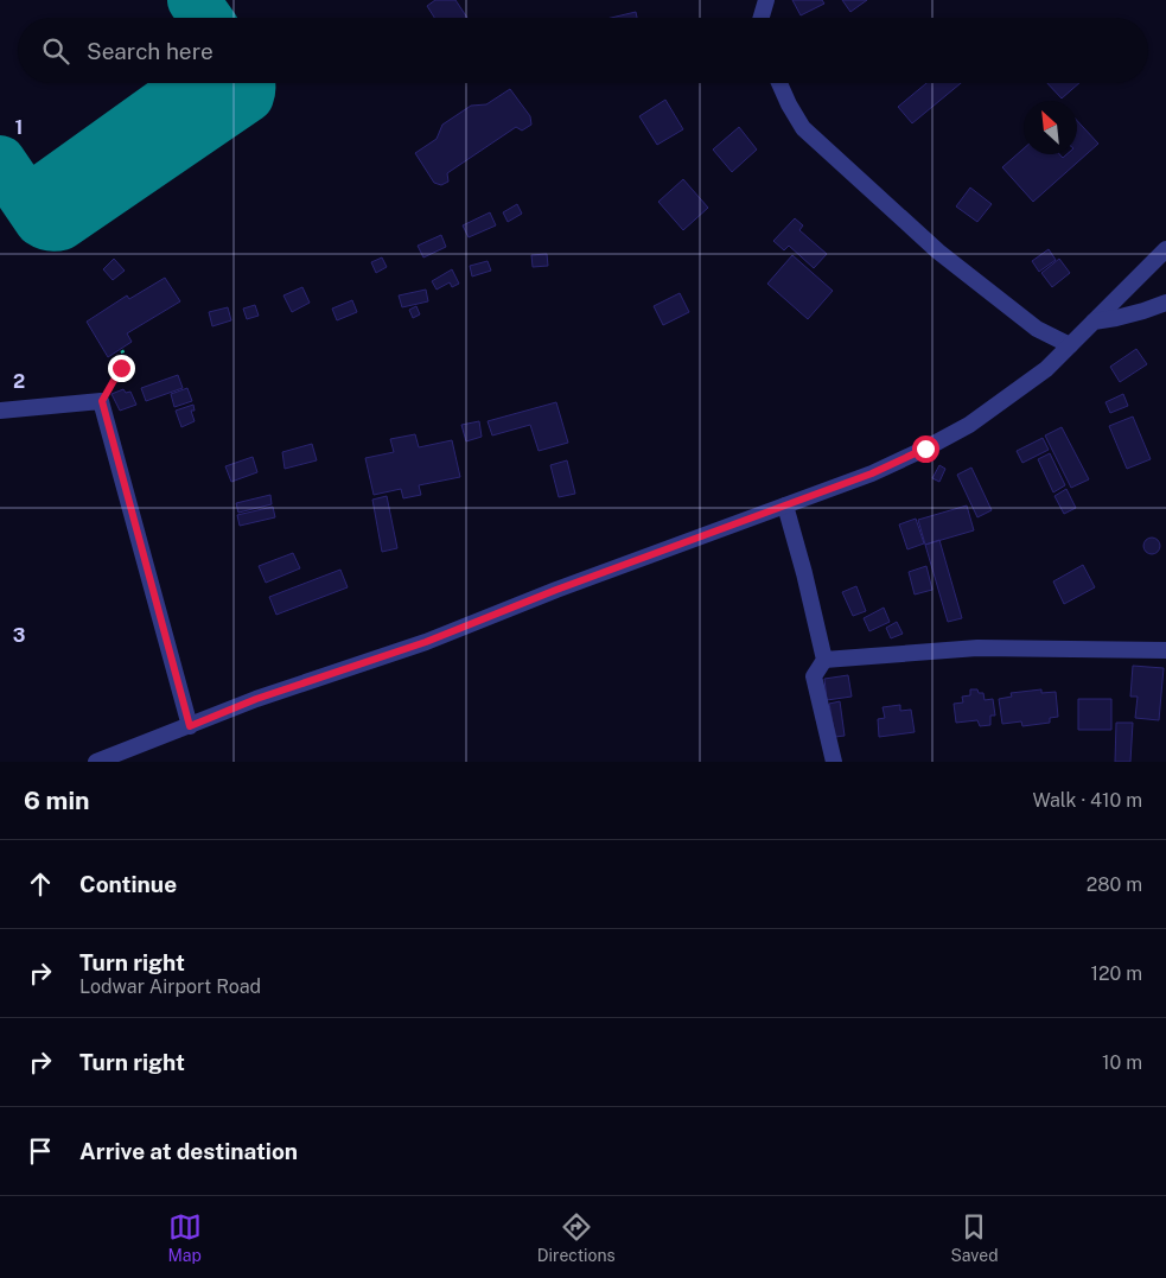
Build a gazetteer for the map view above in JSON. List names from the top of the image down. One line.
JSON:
{"north":"top left","page":{"search":"Search here","heading":["6 min","Walk · 410 m"],"list":[["Continue","280 m"],["Turn right","Lodwar Airport Road","120 m"],["Turn right","10 m"],"Arrive at destination"],"nav":["Map","Directions","Saved"]},"grid":{"rows":["1","2","3"]}}
